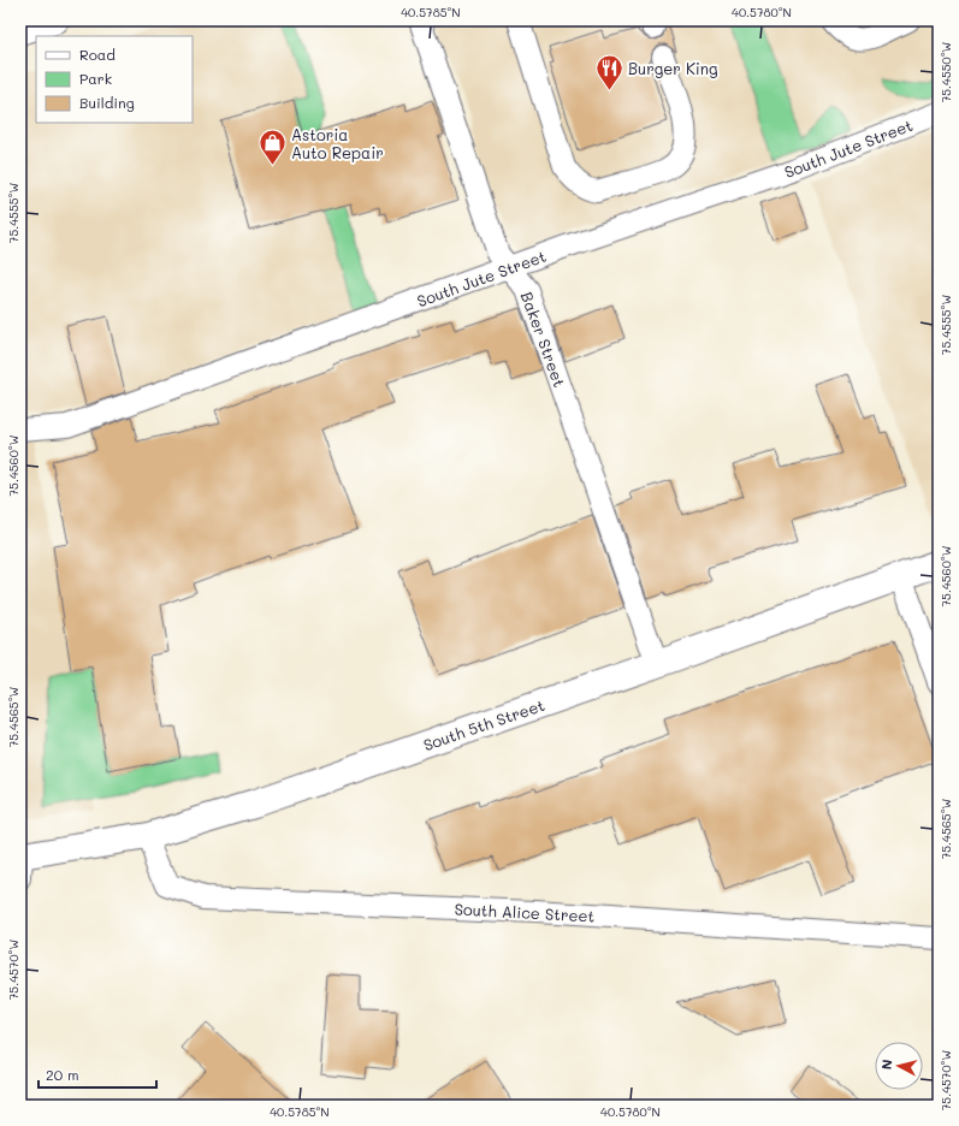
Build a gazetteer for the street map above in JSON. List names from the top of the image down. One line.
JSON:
{"streets":{"street":["South 5th Street"],"lane":["South Jute Street","Baker Street","South Alice Street"]},"crossings":[["South Jute Street","Baker Street"],["Baker Street","South 5th Street"],["South 5th Street","South Alice Street"]],"places":{"restaurant":["Burger King"],"shop":["Astoria Auto Repair"]},"legend":["Road","Park","Building"],"scale_bar":"20 m","north":"left","coordinates":["40.5785°N","40.5780°N","75.4550°W","75.4555°W","75.4560°W","75.4565°W","75.4570°W"]}
